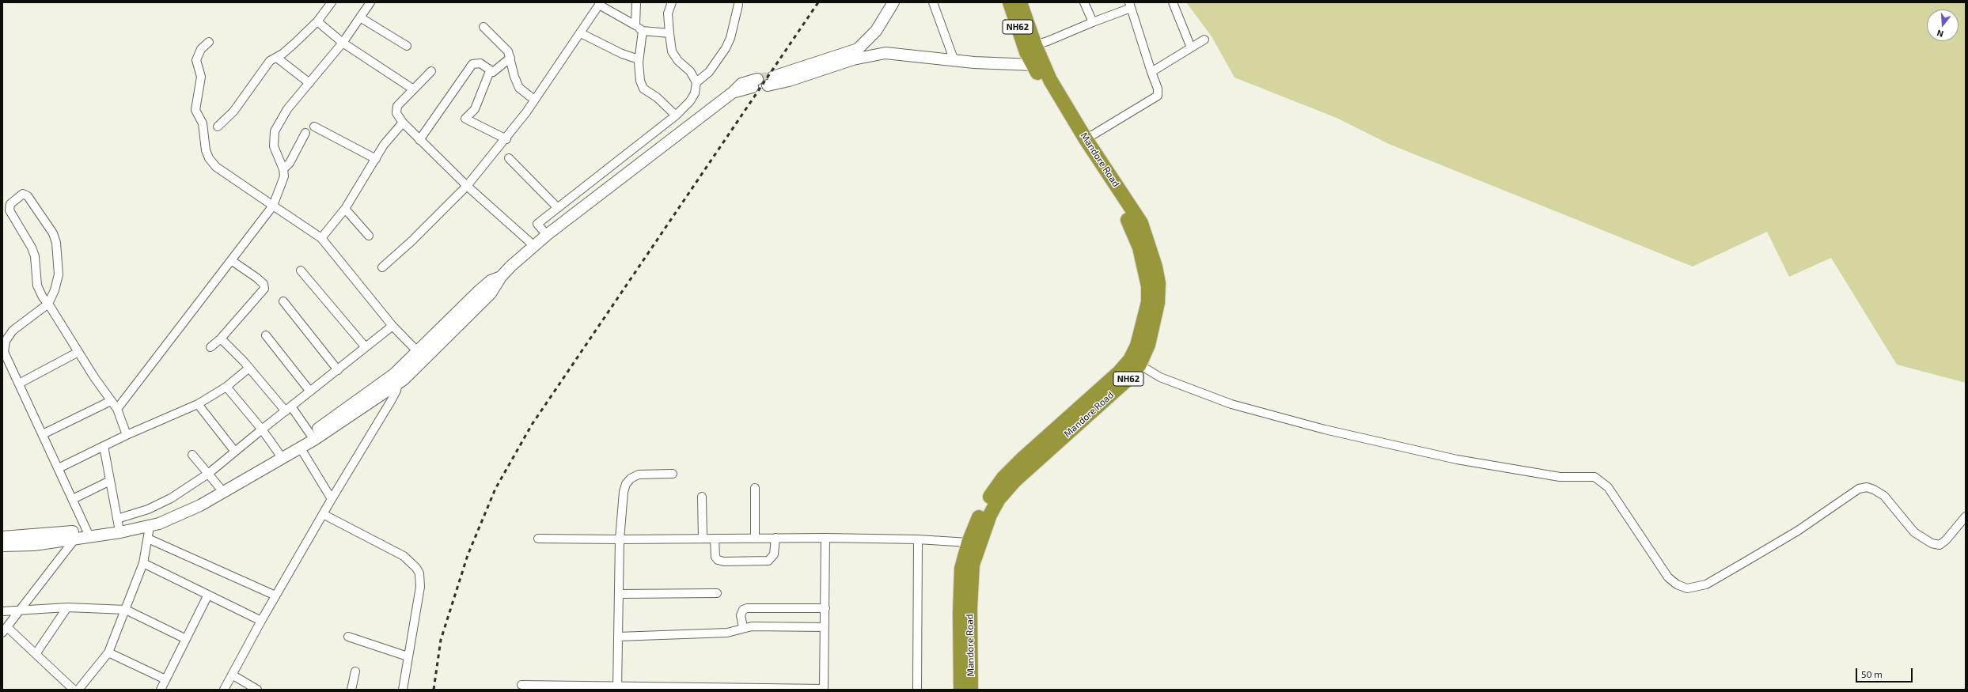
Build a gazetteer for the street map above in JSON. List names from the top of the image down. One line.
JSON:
{"streets":{"highway":["NH62","Mandore Road"]},"scale_bar":"50 m","north":"bottom"}
